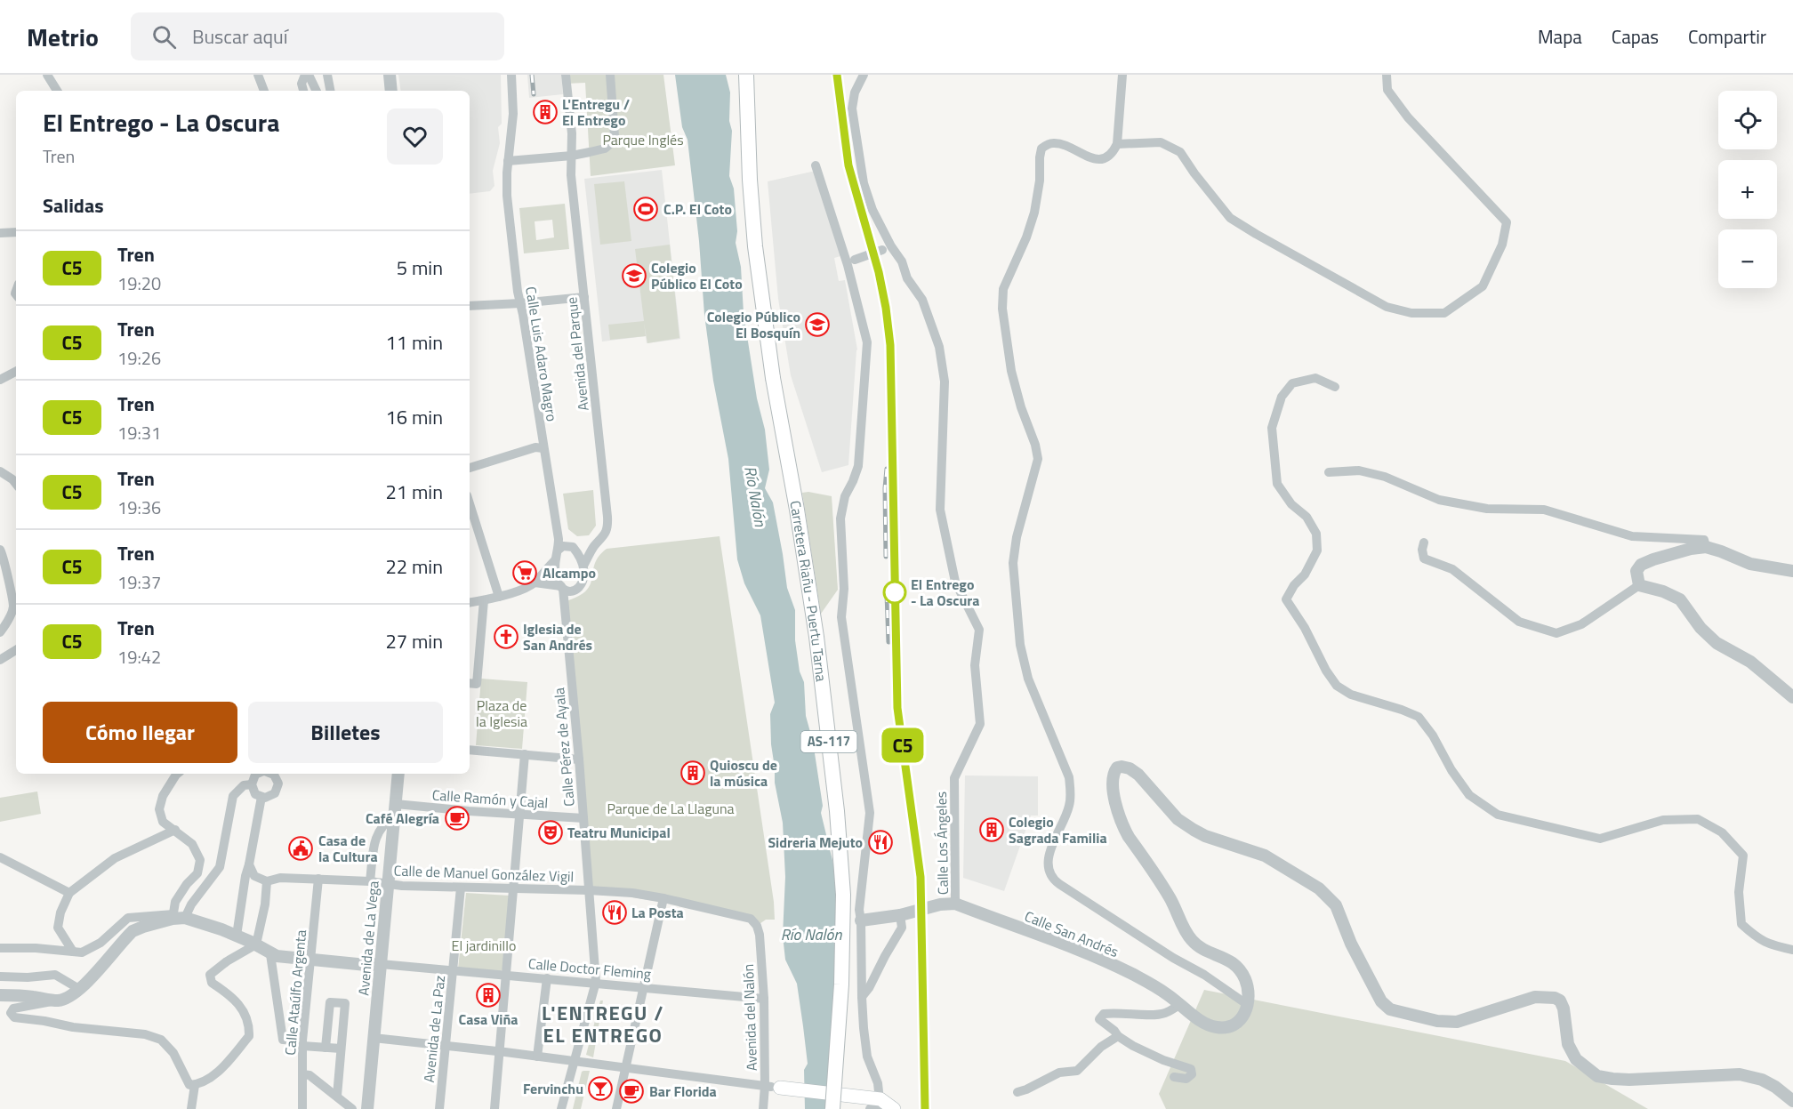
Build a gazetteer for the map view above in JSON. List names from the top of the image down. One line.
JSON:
{"streets":{"main road":["Carretera Riañu - Puertu Tarna","AS-117"],"street":["Calle Luis Adaro Magro","Avenida del Parque","Calle Pérez de Ayala","Calle Ramón y Cajal","Calle Los Ángeles","Calle de Manuel González Vigil","Calle San Andrés","Avenida de La Vega","Calle Doctor Fleming","Calle Ataúlfo Argenta","Avenida del Nalón","Avenida de La Paz"]},"crossings":[["Calle Luis Adaro Magro","Avenida del Parque"],["Calle Luis Adaro Magro","Calle Pérez de Ayala"],["Avenida del Parque","Calle Pérez de Ayala"],["Calle Pérez de Ayala","Calle Ramón y Cajal"],["Calle Pérez de Ayala","Calle de Manuel González Vigil"],["Calle Pérez de Ayala","Calle Doctor Fleming"],["Calle Ramón y Cajal","Avenida de La Vega"],["Calle Los Ángeles","Calle San Andrés"],["Calle de Manuel González Vigil","Avenida de La Vega"],["Calle de Manuel González Vigil","Calle Ataúlfo Argenta"],["Calle de Manuel González Vigil","Avenida del Nalón"],["Calle de Manuel González Vigil","Avenida de La Paz"],["Avenida de La Vega","Calle Doctor Fleming"],["Calle Doctor Fleming","Avenida del Nalón"],["Calle Doctor Fleming","Avenida de La Paz"]],"districts":["L'ENTREGU / EL ENTREGO"],"water":["Río Nalón"],"parks":["Parque Inglés","Plaza de la Iglesia","Parque de La Llaguna","El jardinillo"],"places":{"building":["L'Entregu / El Entrego","Quioscu de la música","Colegio Sagrada Familia","Casa Viña"],"sports":["C.P. El Coto"],"school or university":["Colegio Público El Coto","Colegio Público El Bosquín"],"supermarket":["Alcampo"],"other":["El Entrego - La Oscura"],"church":["Iglesia de San Andrés"],"cafe":["Café Alegría","Bar Florida"],"theatre":["Teatru Municipal"],"restaurant":["Sidreria Mejuto","La Posta"],"public building":["Casa de la Cultura"],"bar":["Fervinchu"]},"page":{"header":"Metrio","search":"Buscar aquí","nav":["Mapa","Capas","Compartir"],"on_map":"C5","map_buttons":["+","−"],"heading":[["El Entrego - La Oscura","Tren"],"Salidas"],"list":[{"mark":"C5","name":"Tren","note":"19:20","value":"5 min"},{"mark":"C5","name":"Tren","note":"19:26","value":"11 min"},{"mark":"C5","name":"Tren","note":"19:31","value":"16 min"},{"mark":"C5","name":"Tren","note":"19:36","value":"21 min"},{"mark":"C5","name":"Tren","note":"19:37","value":"22 min"},{"mark":"C5","name":"Tren","note":"19:42","value":"27 min"}],"buttons":["Cómo llegar","Billetes"]}}
